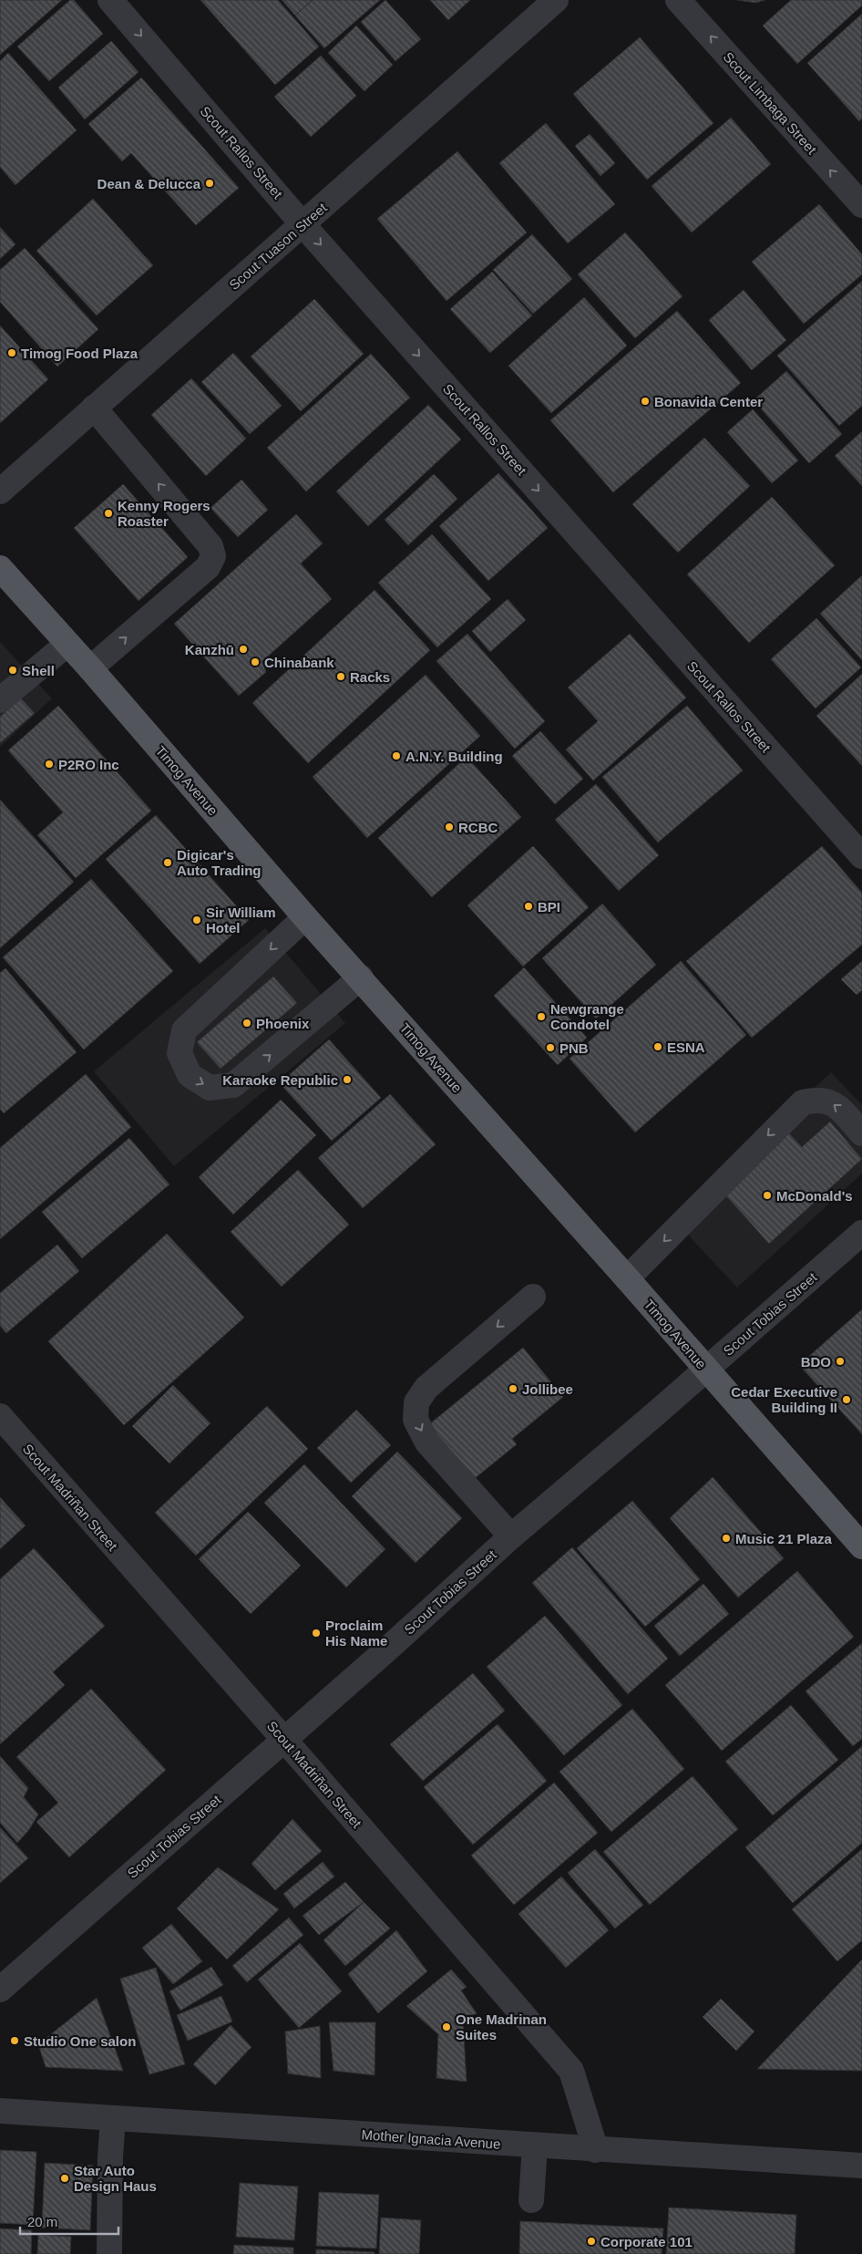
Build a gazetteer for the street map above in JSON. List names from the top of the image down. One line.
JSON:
{"streets":{"main road":["Timog Avenue"],"street":["Scout Limbaga Street","Scout Rallos Street","Scout Tuason Street","Scout Tobias Street","Scout Madriñan Street","Mother Ignacia Avenue"]},"crossings":[["Scout Rallos Street","Scout Tuason Street"],["Timog Avenue","Scout Tobias Street"],["Scout Tobias Street","Scout Madriñan Street"],["Scout Madriñan Street","Mother Ignacia Avenue"]],"one_way":["Scout Limbaga Street","Scout Rallos Street"],"places":["Dean & Delucca","Timog Food Plaza","Bonavida Center","Kenny Rogers Roaster","Kanzhū","Chinabank","Shell","Racks","A.N.Y. Building","P2RO Inc","RCBC","Digicar's Auto Trading","BPI","Sir William Hotel","Newgrange Condotel","Phoenix","ESNA","PNB","Karaoke Republic","McDonald's","BDO","Jollibee","Cedar Executive Building II","Music 21 Plaza","Proclaim His Name","One Madrinan Suites","Studio One salon","Star Auto Design Haus","Corporate 101"],"scale_bar":"20 m"}
